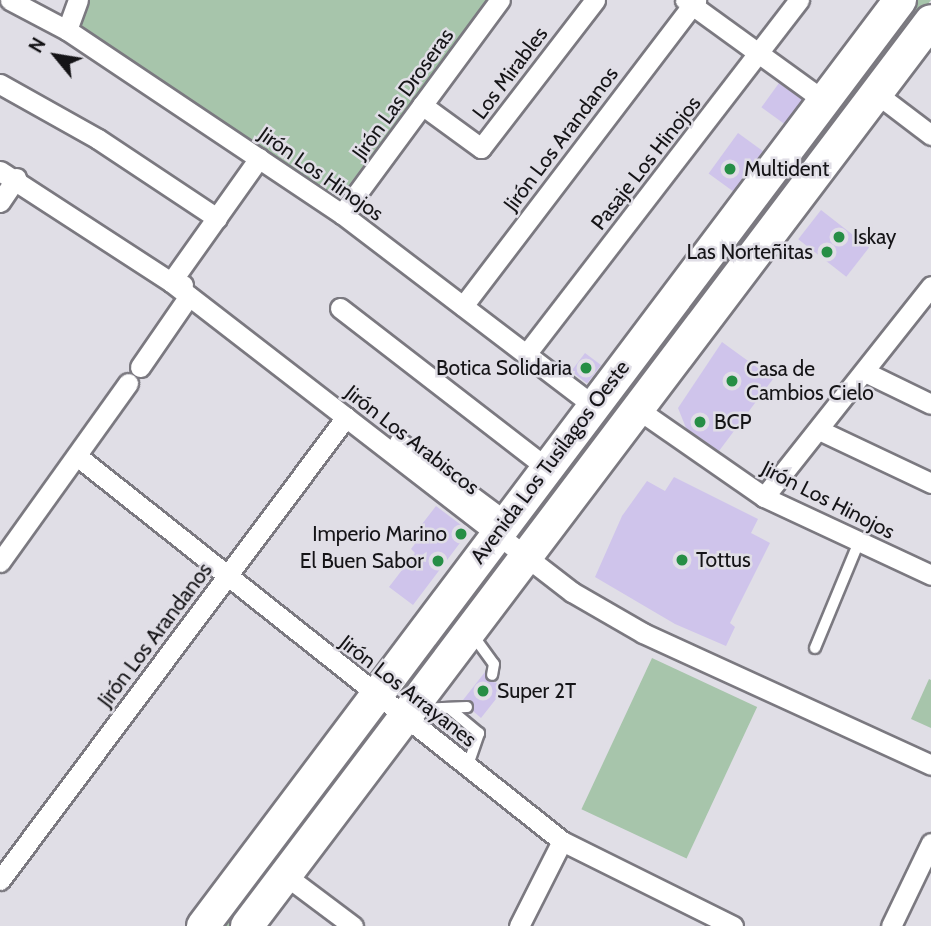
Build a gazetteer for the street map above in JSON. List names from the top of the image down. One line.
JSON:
{"streets":{"main road":["Avenida Los Tusilagos Oeste"],"street":["Los Mirables","Jirón Las Droseras","Jirón Los Arandanos","Pasaje Los Hinojos","Jirón Los Hinojos","Jirón Los Arabiscos","Jirón Los Arrayanes"]},"crossings":[["Los Mirables","Jirón Las Droseras"],["Jirón Las Droseras","Jirón Los Hinojos"],["Jirón Los Arandanos","Jirón Los Hinojos"],["Jirón Los Arandanos","Jirón Los Arabiscos"],["Jirón Los Arandanos","Jirón Los Arrayanes"],["Pasaje Los Hinojos","Jirón Los Hinojos"],["Jirón Los Hinojos","Avenida Los Tusilagos Oeste"],["Jirón Los Arabiscos","Avenida Los Tusilagos Oeste"],["Avenida Los Tusilagos Oeste","Jirón Los Arrayanes"]],"places":["Multident","Iskay","Las Norteñitas","Botica Solidaria","Casa de Cambios Cielo","BCP","Imperio Marino","Tottus","El Buen Sabor","Super 2T"],"north":"top left"}
